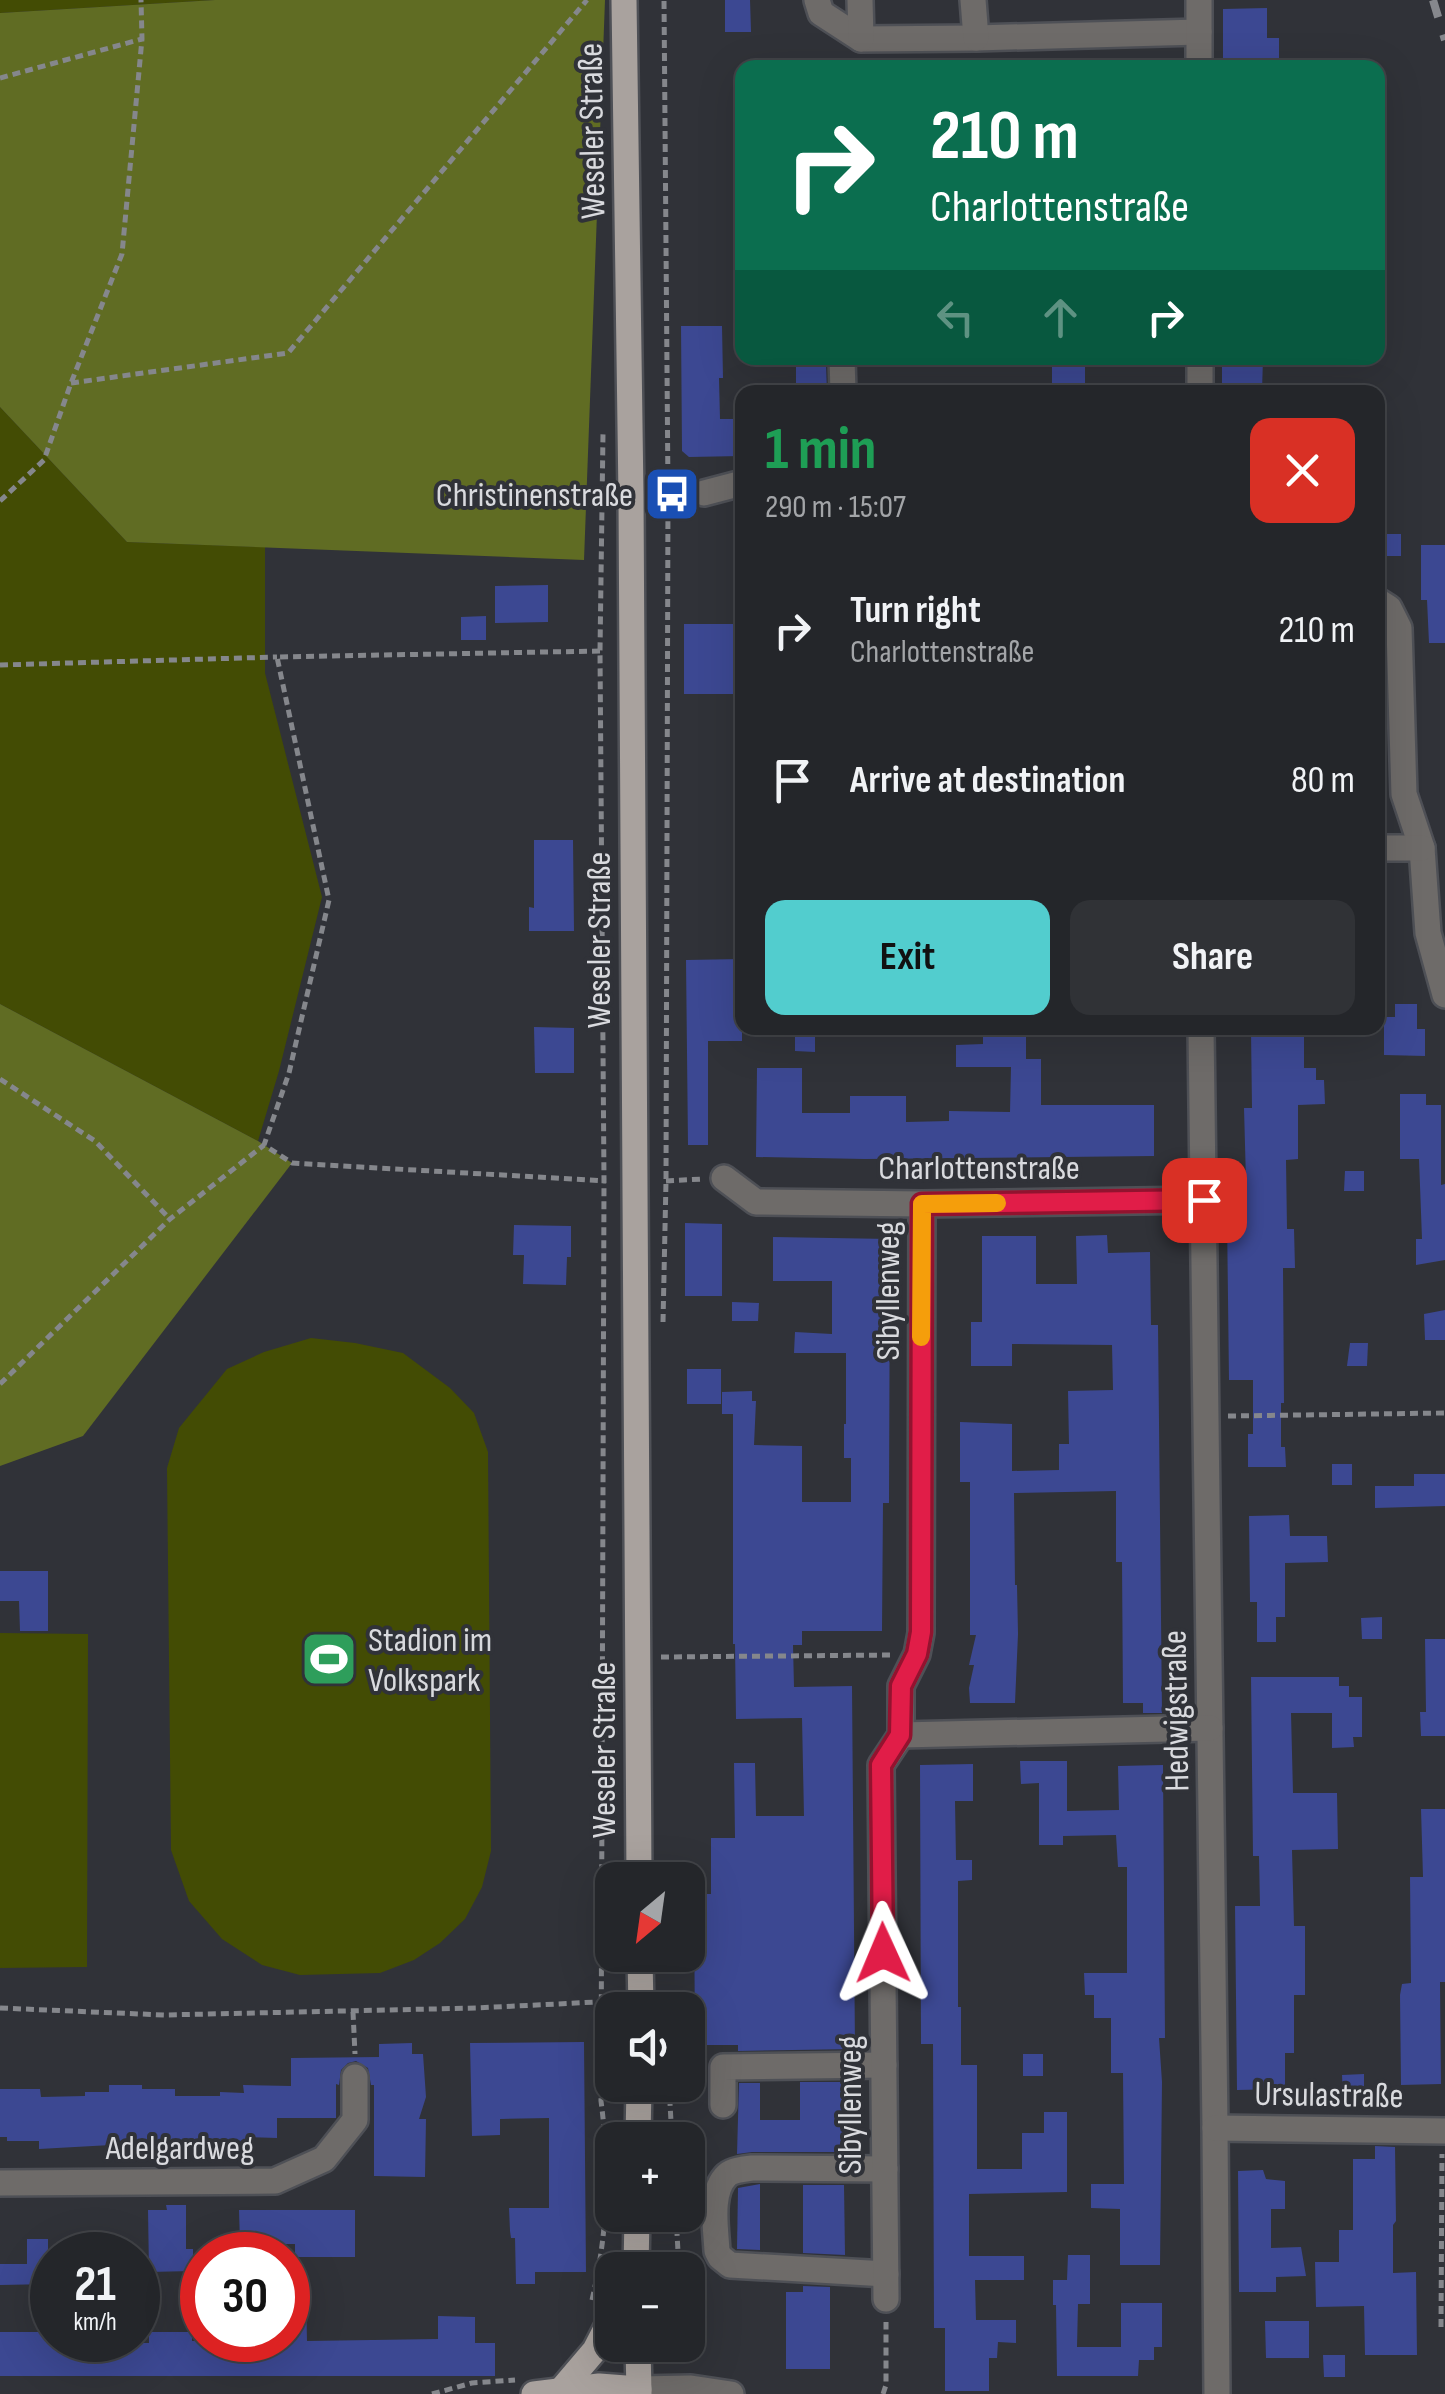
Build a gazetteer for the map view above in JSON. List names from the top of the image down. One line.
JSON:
{"streets":{"main road":["Weseler Straße"],"street":["Charlottenstraße","Sibyllenweg","Hedwigstraße","Ursulastraße","Adelgardweg"]},"crossings":[["Charlottenstraße","Sibyllenweg"],["Charlottenstraße","Hedwigstraße"],["Hedwigstraße","Ursulastraße"]],"places":{"bus stop":["Christinenstraße"],"sports":["Stadion im Volkspark"]},"north":"bottom left","page":{"turn":["210 m","Charlottenstraße"],"heading":["1 min","290 m · 15:07"],"list":[{"name":"Turn right","note":"Charlottenstraße","value":"210 m"},{"name":"Arrive at destination","value":"80 m"}],"buttons":["Exit","Share"],"map_buttons":["+","−"],"speed":"21 km/h","limit":"30"}}
